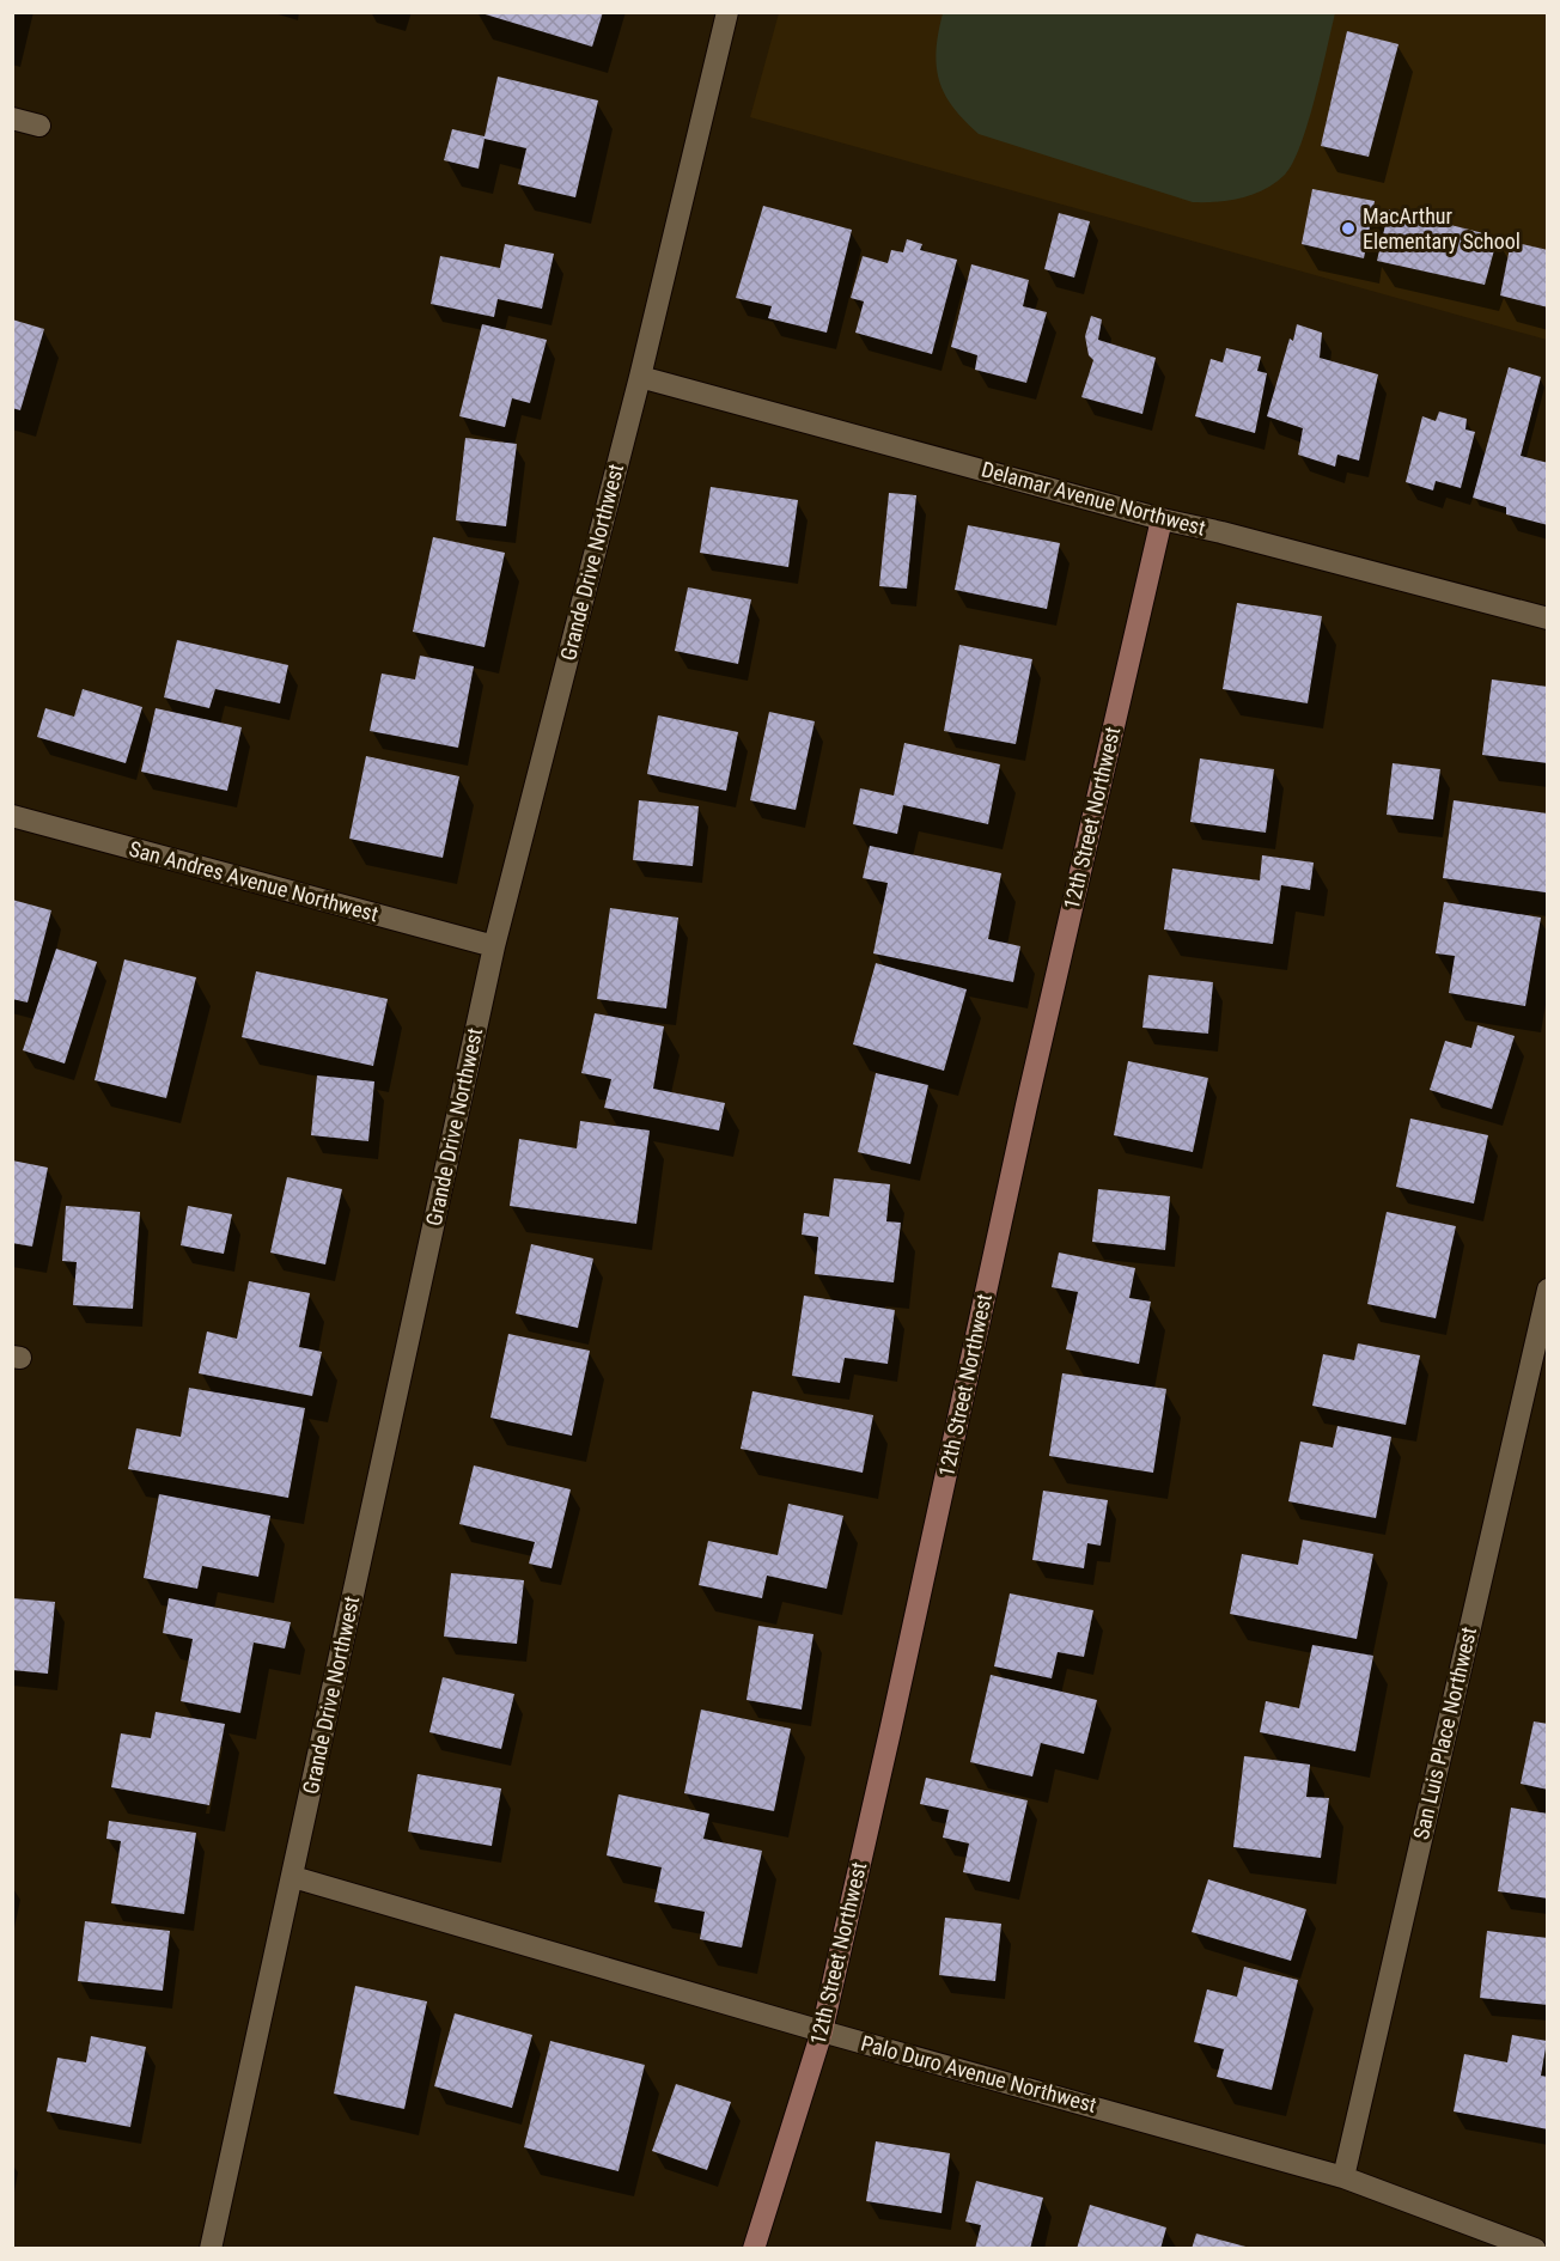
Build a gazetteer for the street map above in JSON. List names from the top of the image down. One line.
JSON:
{"streets":{"street":["Delamar Avenue Northwest","Grande Drive Northwest","12th Street Northwest","San Andres Avenue Northwest","San Luis Place Northwest","Palo Duro Avenue Northwest"]},"crossings":[["Delamar Avenue Northwest","Grande Drive Northwest"],["Delamar Avenue Northwest","12th Street Northwest"],["Grande Drive Northwest","San Andres Avenue Northwest"],["Grande Drive Northwest","Palo Duro Avenue Northwest"],["12th Street Northwest","Palo Duro Avenue Northwest"],["San Luis Place Northwest","Palo Duro Avenue Northwest"]],"places":["MacArthur Elementary School"]}
